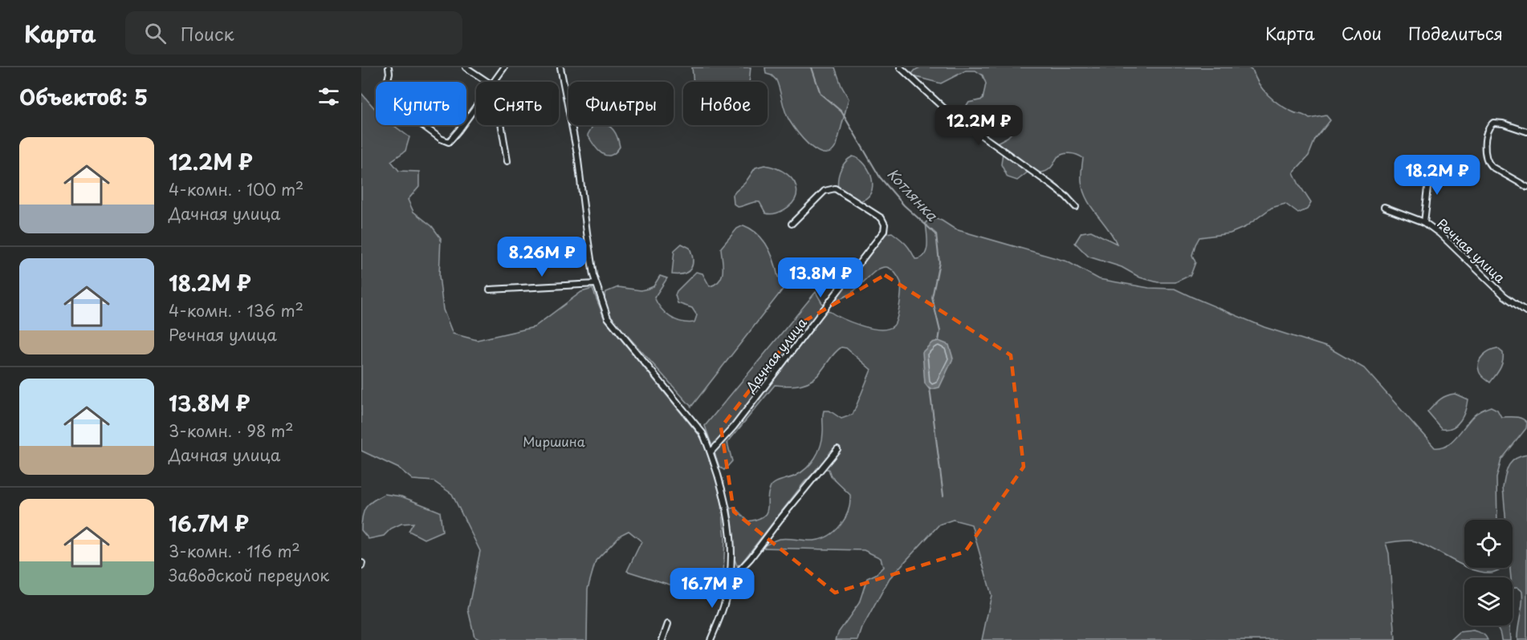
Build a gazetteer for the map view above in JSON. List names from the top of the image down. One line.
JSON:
{"streets":{"street":["Речная улица","Дачная улица"]},"water":["Котлянка"],"parks":["Миршина"],"page":{"header":"Карта","search":"Поиск","nav":["Карта","Слои","Поделиться"],"heading":"Объектов: 5","chip":["Купить","Снять","Фильтры","Новое"],"price":["12.2M ₽","18.2M ₽","8.26M ₽","13.8M ₽","16.7M ₽"],"list":[{"name":"12.2M ₽","note":"4-комн. · 100 m² · Дачная улица"},{"name":"18.2M ₽","note":"4-комн. · 136 m² · Речная улица"},{"name":"13.8M ₽","note":"3-комн. · 98 m² · Дачная улица"},{"name":"16.7M ₽","note":"3-комн. · 116 m² · Заводской переулок"}]}}
